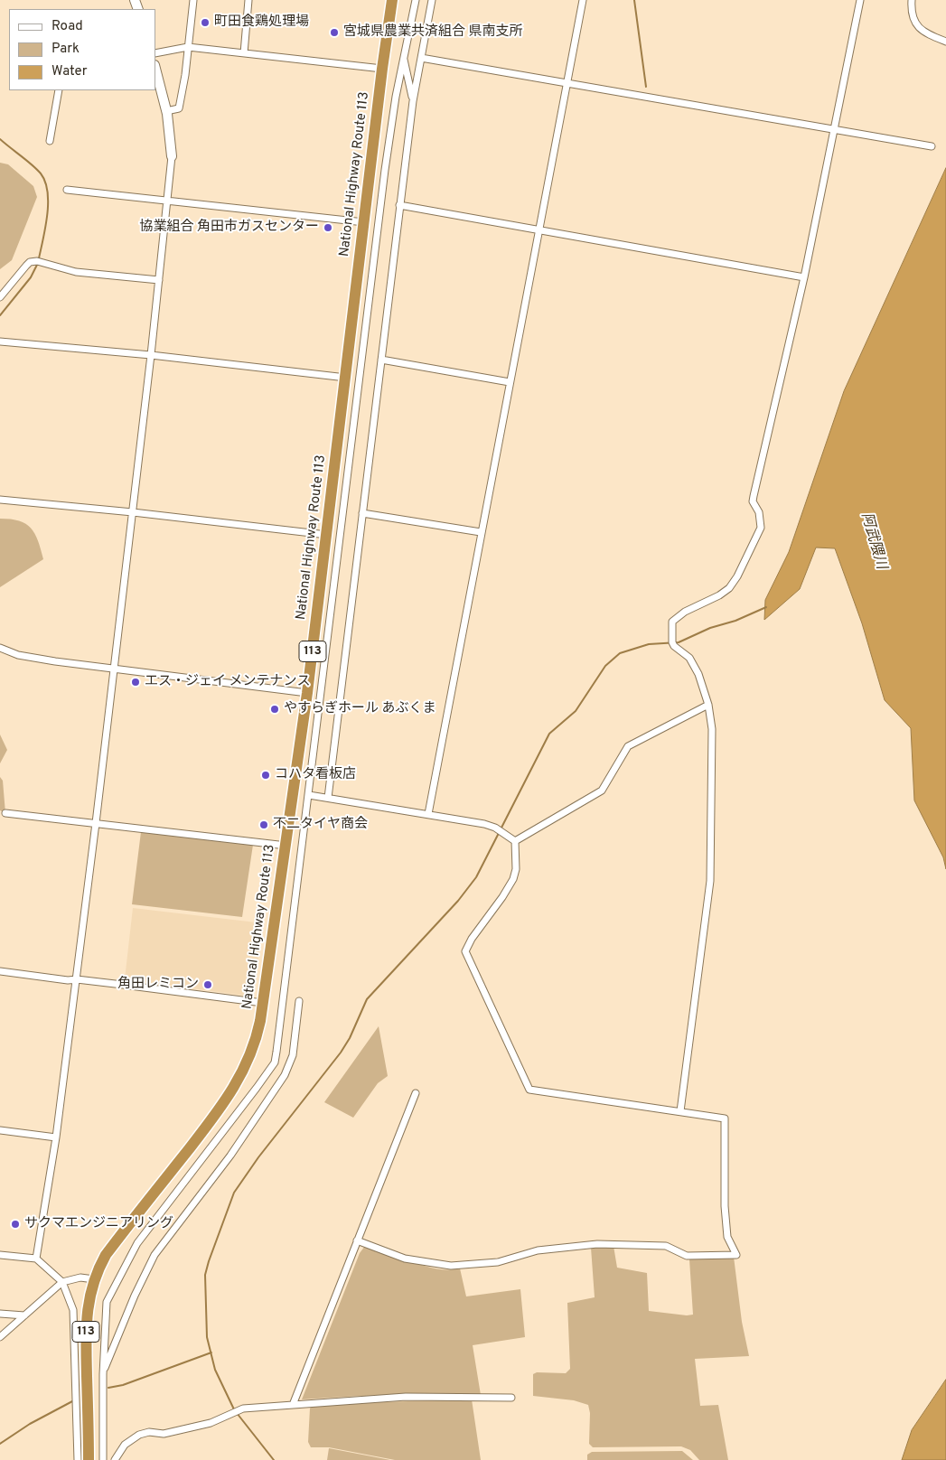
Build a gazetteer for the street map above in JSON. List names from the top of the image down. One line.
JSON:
{"streets":{"highway":["National Highway Route 113","113"]},"water":["阿武隈川"],"places":["町田食鶏処理場","宮城県農業共済組合 県南支所","協業組合 角田市ガスセンター","エス・ジェイ メンテナンス","やすらぎホール あぶくま","コハタ看板店","不二タイヤ商会","角田レミコン","サクマエンジニアリング"],"legend":["Road","Park","Water"]}
